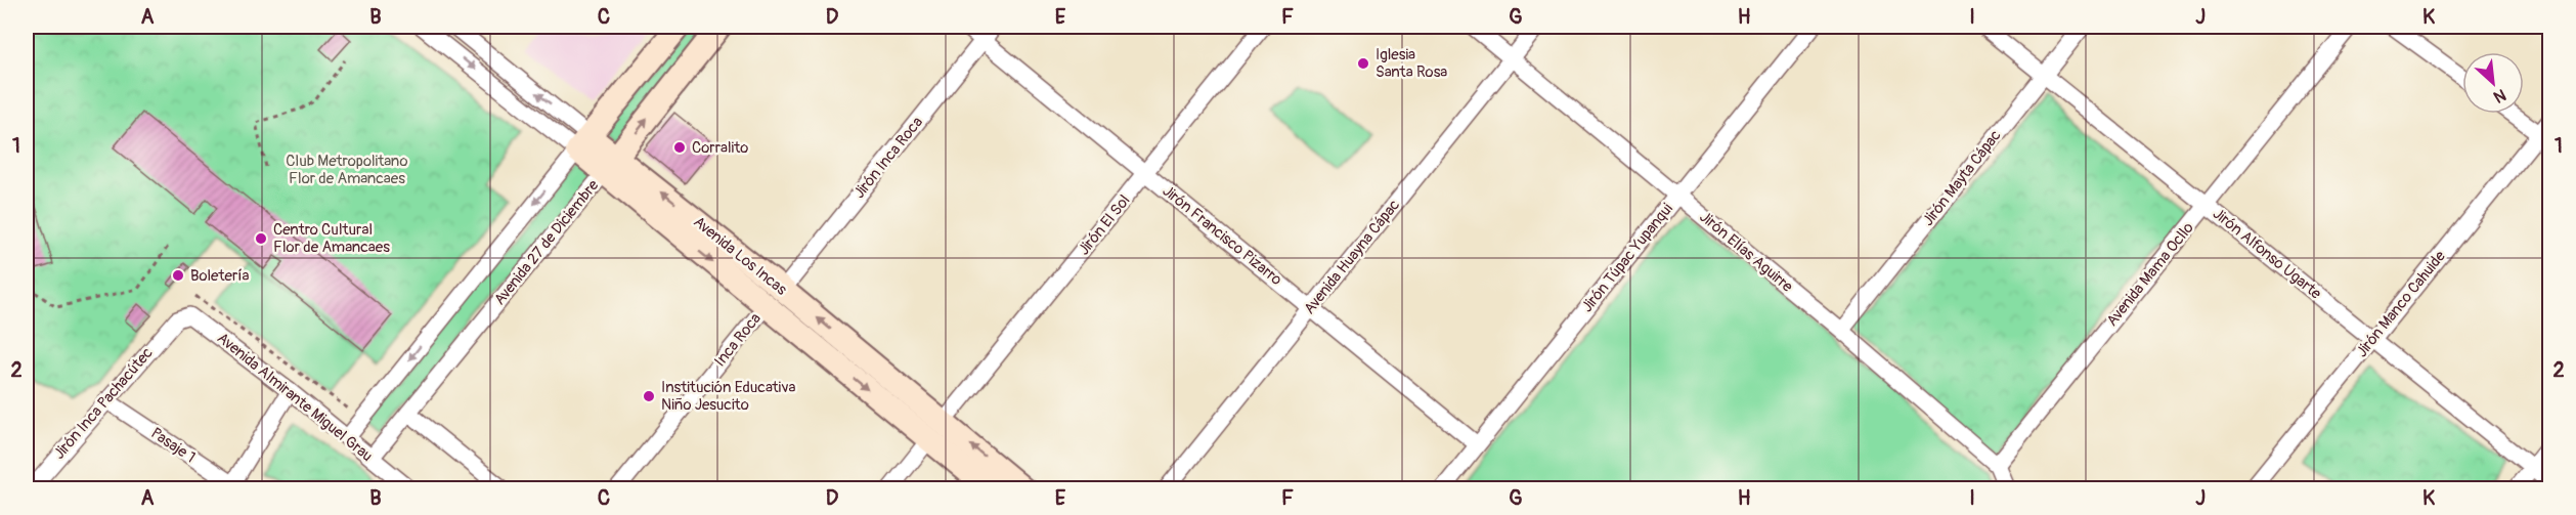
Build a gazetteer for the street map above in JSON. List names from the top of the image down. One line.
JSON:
{"streets":{"street":["Jirón Inca Roca","Jirón Mayta Cápac","Jirón El Sol","Jirón Francisco Pizarro","Avenida 27 de Diciembre","Jirón Elías Aguirre","Jirón Alfonso Ugarte","Avenida Los Incas","Avenida Huayna Cápac","Jirón Túpac Yupanqui","Avenida Mama Ocllo","Jirón Manco Cahuide","Inca Roca","Avenida Almirante Miguel Grau","Jirón Inca Pachacútec","Pasaje 1"]},"crossings":[["Jirón Inca Roca","Jirón Francisco Pizarro"],["Jirón Inca Roca","Avenida Los Incas"],["Jirón Mayta Cápac","Jirón Elías Aguirre"],["Jirón Mayta Cápac","Jirón Alfonso Ugarte"],["Jirón El Sol","Jirón Francisco Pizarro"],["Jirón El Sol","Avenida Los Incas"],["Jirón Francisco Pizarro","Avenida Huayna Cápac"],["Jirón Francisco Pizarro","Jirón Túpac Yupanqui"],["Avenida 27 de Diciembre","Avenida Los Incas"],["Avenida 27 de Diciembre","Avenida Almirante Miguel Grau"],["Jirón Elías Aguirre","Avenida Huayna Cápac"],["Jirón Elías Aguirre","Jirón Túpac Yupanqui"],["Jirón Elías Aguirre","Avenida Mama Ocllo"],["Jirón Alfonso Ugarte","Avenida Mama Ocllo"],["Jirón Alfonso Ugarte","Jirón Manco Cahuide"],["Avenida Los Incas","Inca Roca"],["Avenida Almirante Miguel Grau","Jirón Inca Pachacútec"],["Jirón Inca Pachacútec","Pasaje 1"]],"parks":["Club Metropolitano Flor de Amancaes"],"places":["Iglesia Santa Rosa","Corralito","Centro Cultural Flor de Amancaes","Boletería","Institución Educativa Niño Jesucito"],"north":"bottom right","grid":{"columns":["A","B","C","D","E","F","G","H","I","J","K"],"rows":["1","2"]}}
